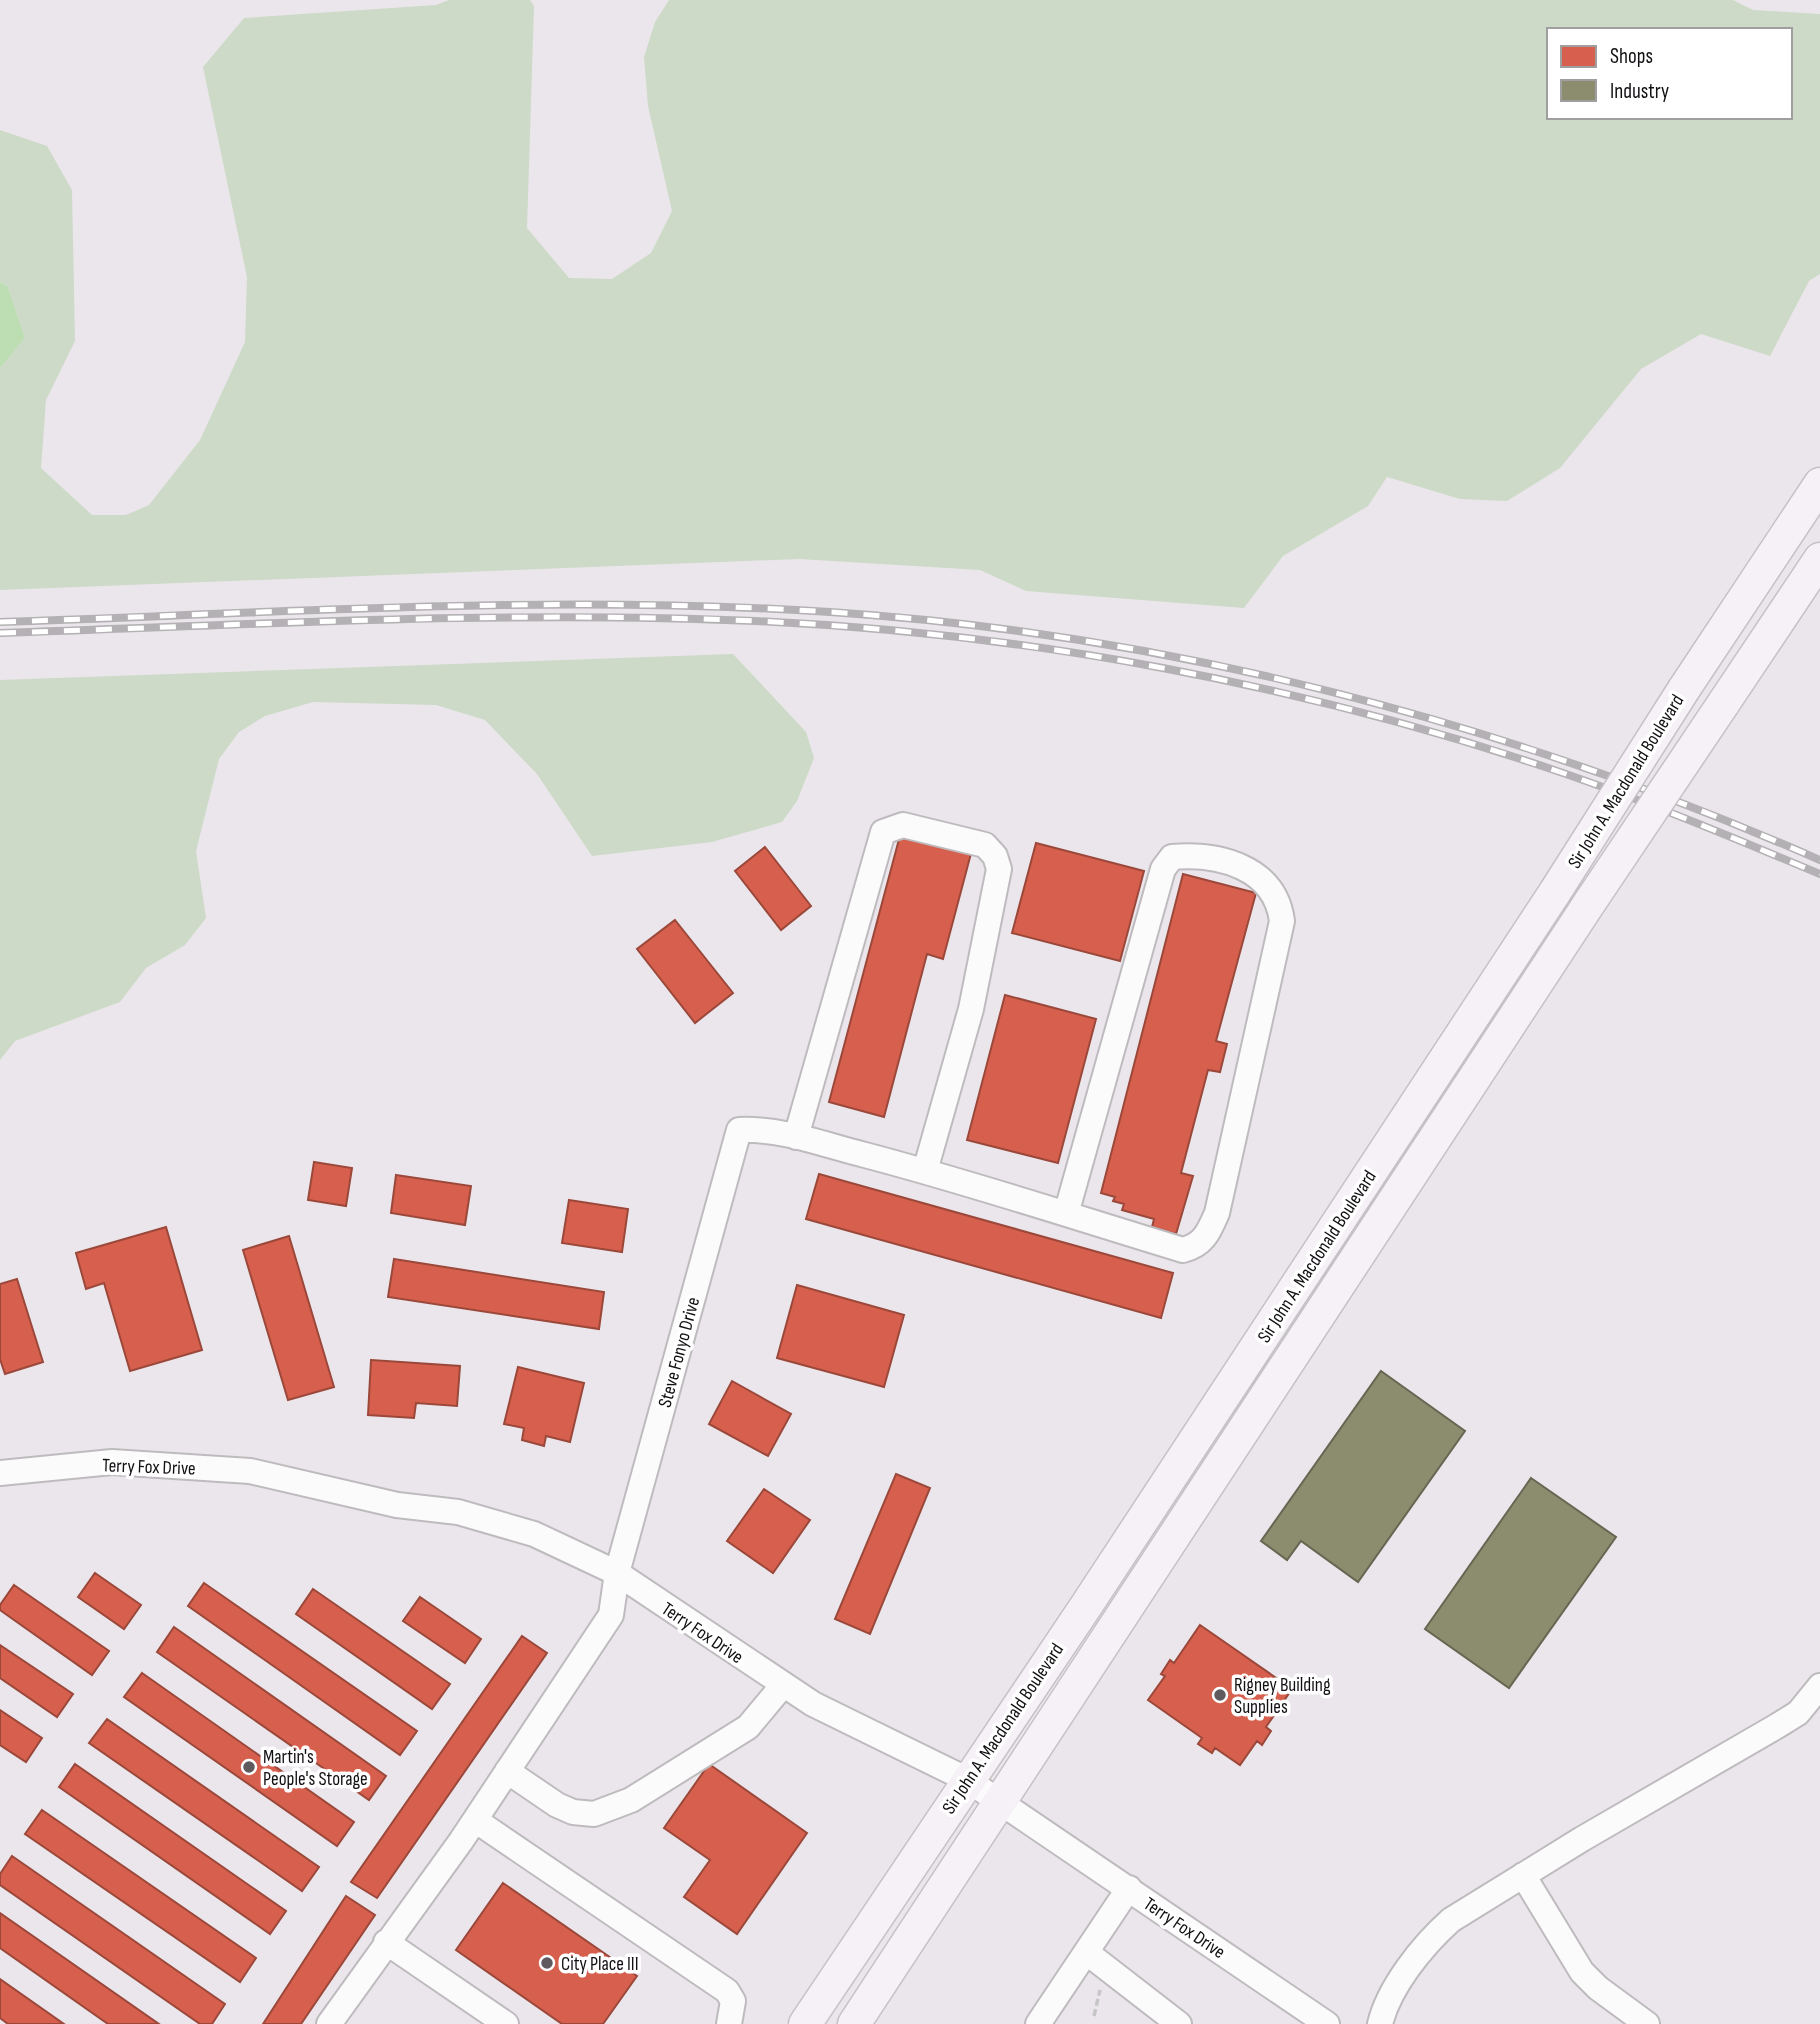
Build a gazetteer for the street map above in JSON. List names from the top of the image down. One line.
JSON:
{"streets":{"main road":["Sir John A. Macdonald Boulevard"],"street":["Steve Fonyo Drive","Terry Fox Drive"]},"crossings":[["Sir John A. Macdonald Boulevard","Terry Fox Drive"],["Steve Fonyo Drive","Terry Fox Drive"]],"places":["Rigney Building Supplies","Martin's People's Storage","City Place III"],"legend":["Shops","Industry"]}
